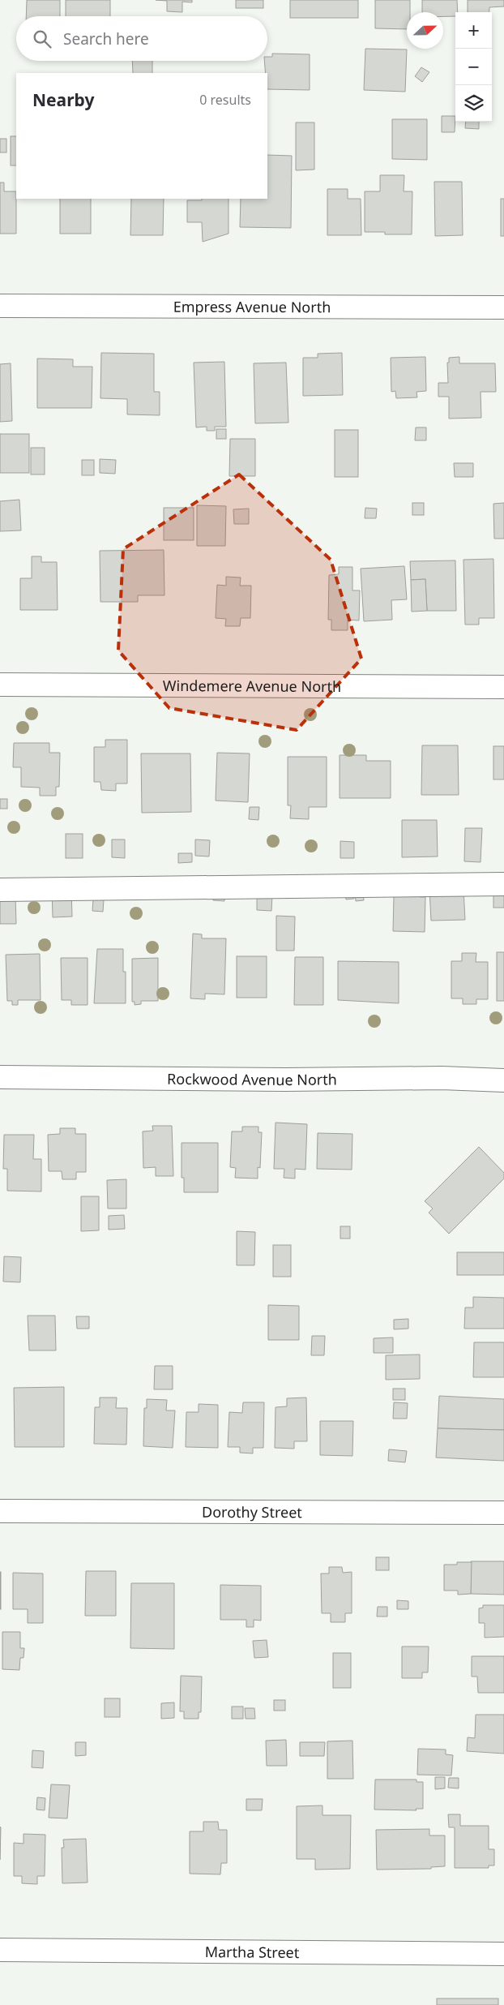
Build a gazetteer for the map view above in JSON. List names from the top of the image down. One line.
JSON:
{"streets":{"street":["Empress Avenue North","Windemere Avenue North","Rockwood Avenue North","Dorothy Street","Martha Street"]},"north":"right","page":{"map_buttons":["+","−"],"search":"Search here","heading":["Nearby","0 results"]}}
